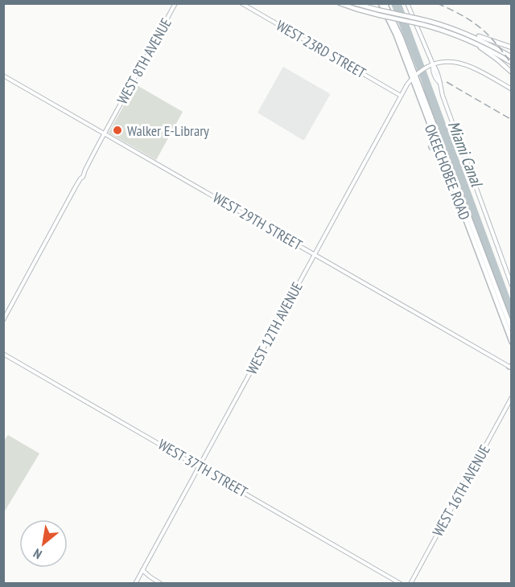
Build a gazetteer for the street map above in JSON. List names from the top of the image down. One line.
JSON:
{"streets":{"highway":["OKEECHOBEE ROAD"],"street":["WEST 23RD STREET","WEST 8TH AVENUE","WEST 29TH STREET","WEST 12TH AVENUE","WEST 37TH STREET","WEST 16TH AVENUE"]},"crossings":[["WEST 23RD STREET","WEST 12TH AVENUE"],["WEST 8TH AVENUE","WEST 29TH STREET"],["OKEECHOBEE ROAD","WEST 12TH AVENUE"],["WEST 29TH STREET","WEST 12TH AVENUE"],["WEST 12TH AVENUE","WEST 37TH STREET"]],"water":["Miami Canal"],"places":["Walker E-Library"],"north":"bottom left"}
